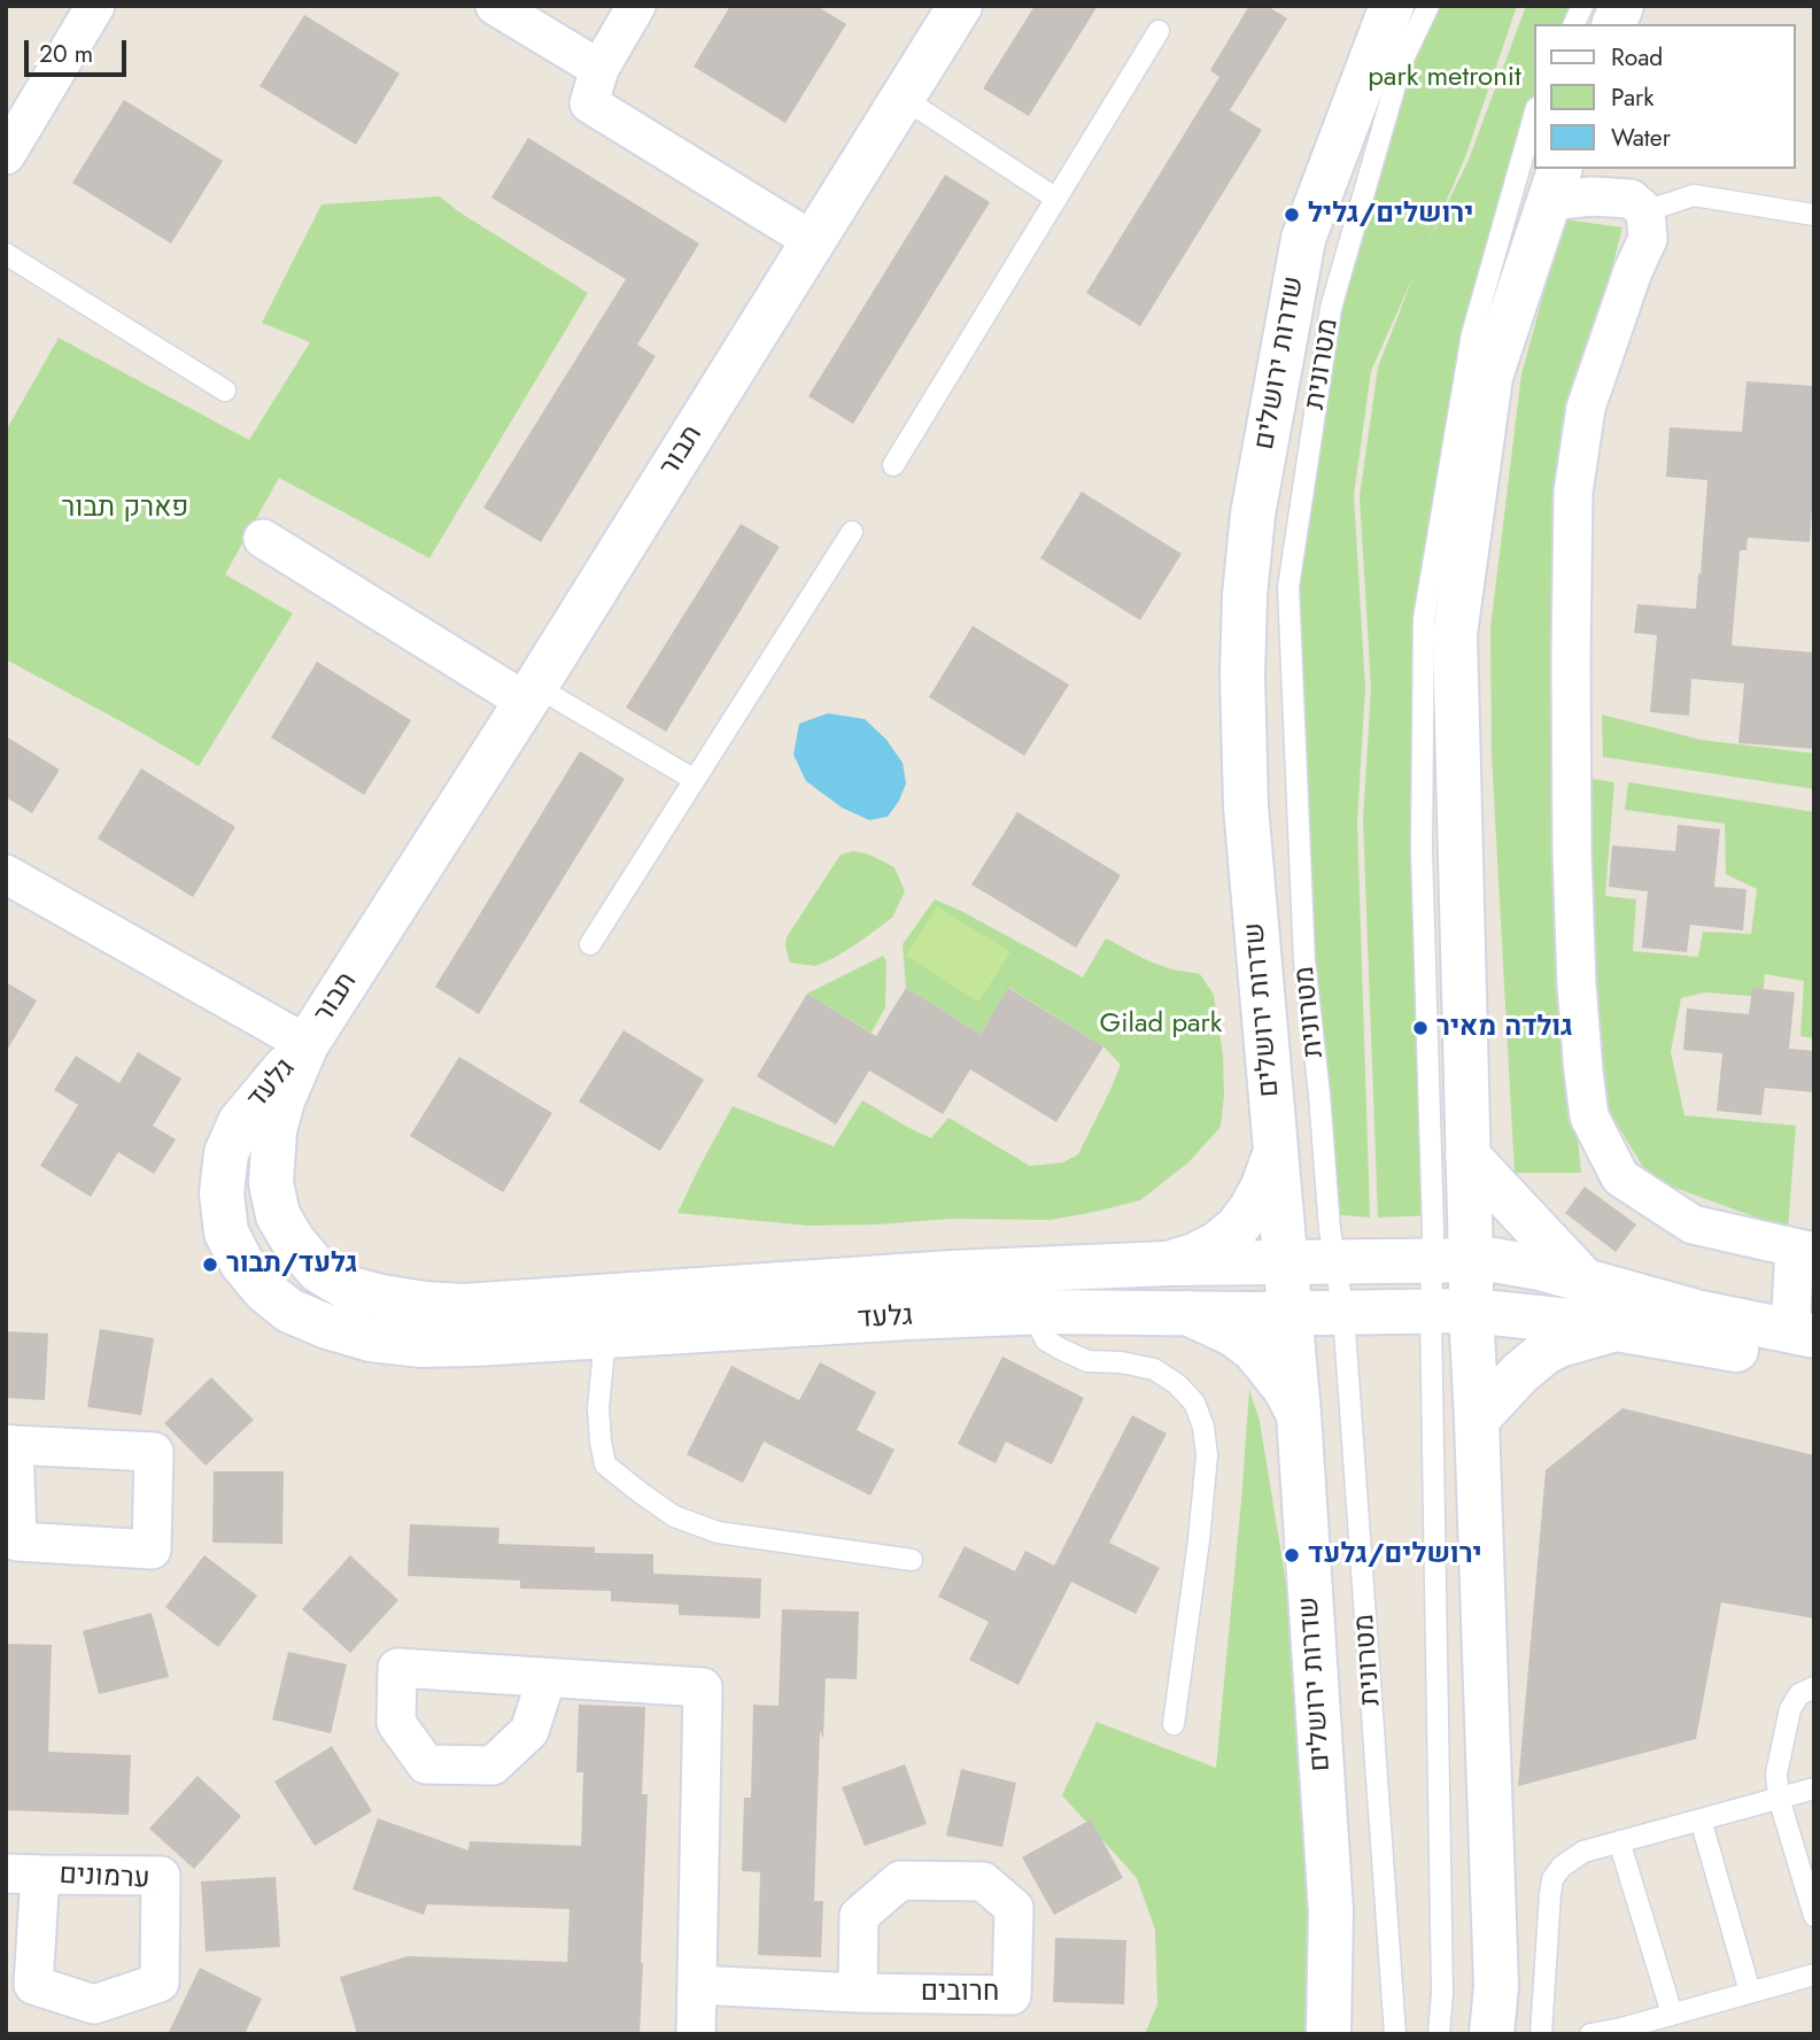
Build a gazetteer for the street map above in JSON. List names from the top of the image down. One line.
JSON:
{"streets":{"street":["שדרות ירושלים","תבור","גלעד","חרובים"],"lane":["מטרונית"]},"crossings":[["שדרות ירושלים","מטרונית"],["שדרות ירושלים","גלעד"],["תבור","גלעד"]],"parks":["park metronit","פארק תבור","Gilad park"],"places":["ירושלים/גליל","גולדה מאיר","גלעד/תבור","ירושלים/גלעד"],"legend":["Road","Park","Water"],"scale_bar":"20 m"}
